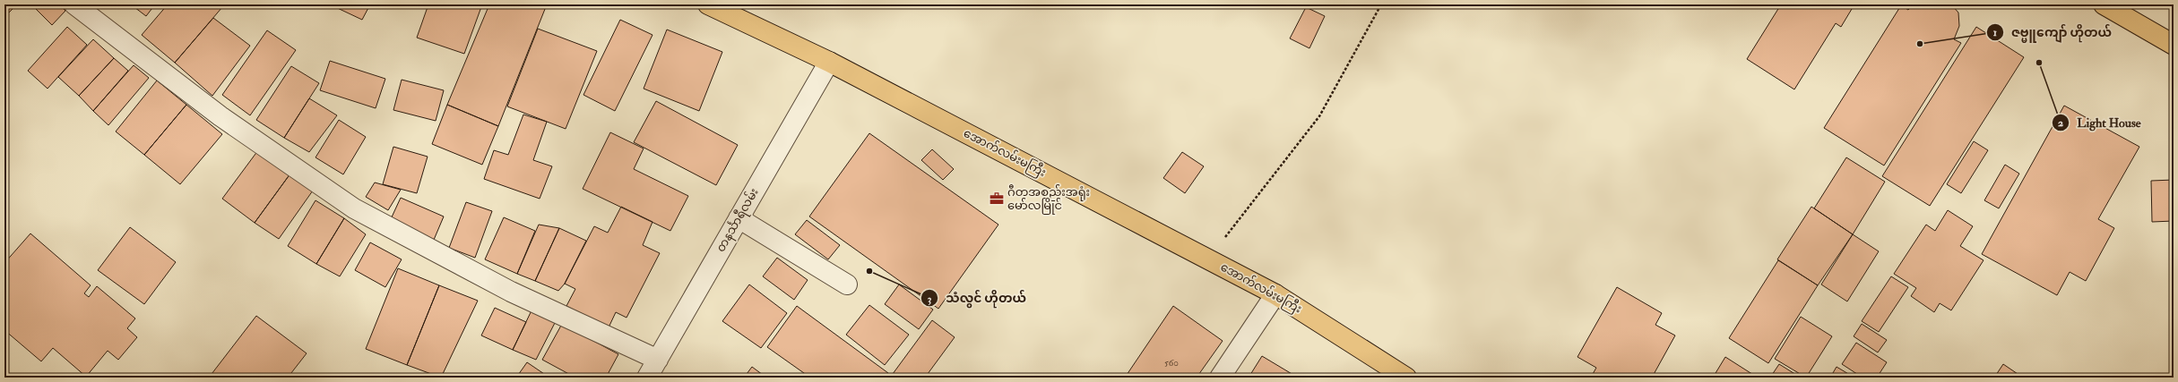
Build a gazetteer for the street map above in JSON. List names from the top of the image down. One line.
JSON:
{"streets":{"main road":["အောက်လမ်းမကြီး"],"street":["တနင်္သာရီလမ်း"]},"crossings":[["အောက်လမ်းမကြီး","တနင်္သာရီလမ်း"]],"places":{"other":["ဇဗ္မူကျော် ဟိုတယ်","Light House","သံလွင် ဟိုတယ်"],"office":["ဂီတအစည်းအရုံး မော်လမြိုင်"]},"house_numbers":["560"]}
